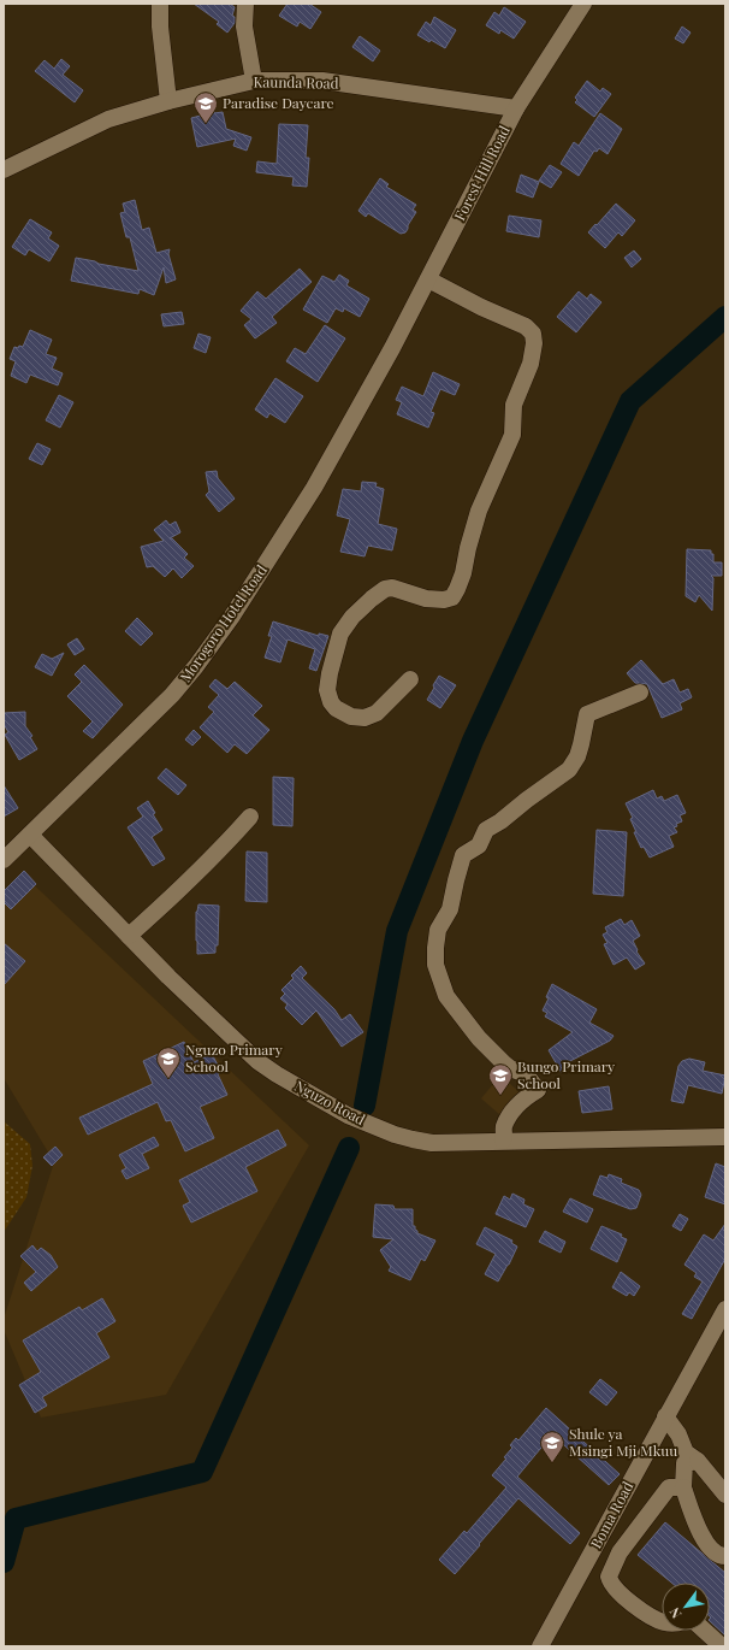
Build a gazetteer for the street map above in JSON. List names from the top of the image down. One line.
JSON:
{"streets":{"street":["Kaunda Road","Forest Hill Road","Morogoro Hotel Road","Nguzo Road","Boma Road"]},"crossings":[["Kaunda Road","Forest Hill Road"],["Forest Hill Road","Morogoro Hotel Road"],["Morogoro Hotel Road","Nguzo Road"]],"places":{"school or university":["Paradise Daycare","Nguzo Primary School","Bungo Primary School","Shule ya Msingi Mji Mkuu"]},"north":"bottom left"}
